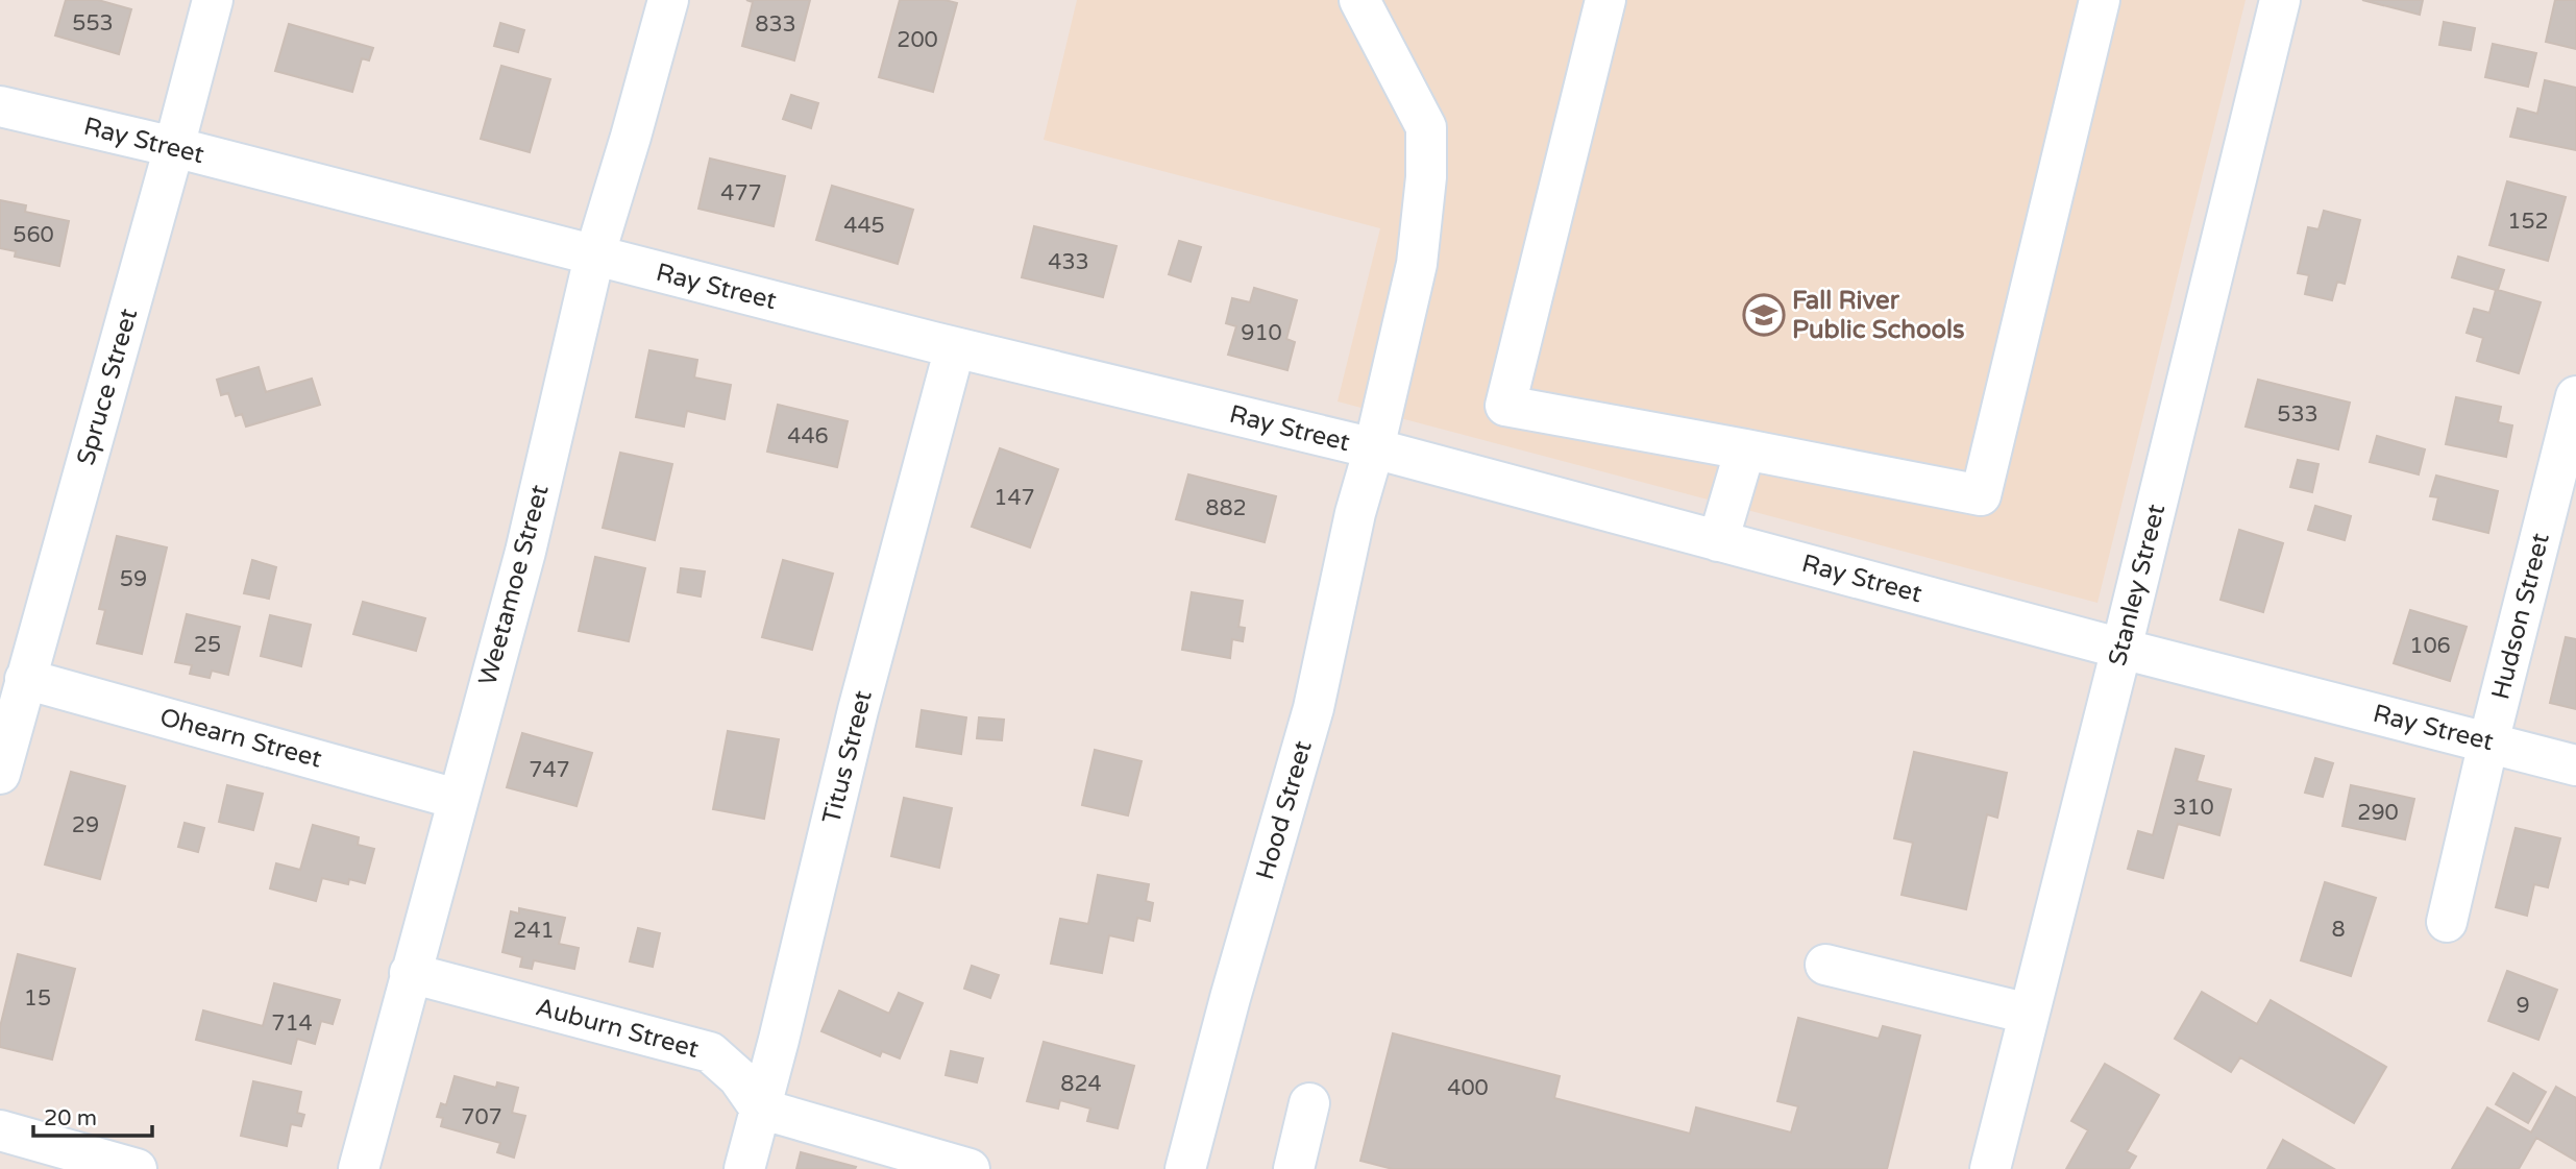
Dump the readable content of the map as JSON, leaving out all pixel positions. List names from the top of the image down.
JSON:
{
  "streets": {
    "street": [
      "Ray Street",
      "Spruce Street",
      "Weetamoe Street",
      "Stanley Street",
      "Hudson Street",
      "Ohearn Street",
      "Titus Street",
      "Hood Street",
      "Auburn Street"
    ]
  },
  "crossings": [
    ["Ray Street", "Spruce Street"],
    ["Ray Street", "Weetamoe Street"],
    ["Ray Street", "Stanley Street"],
    ["Ray Street", "Hudson Street"],
    ["Ray Street", "Titus Street"],
    ["Ray Street", "Hood Street"],
    ["Spruce Street", "Ohearn Street"],
    ["Weetamoe Street", "Ohearn Street"],
    ["Weetamoe Street", "Auburn Street"],
    ["Titus Street", "Auburn Street"]
  ],
  "places": {
    "school or university": ["Fall River Public Schools"]
  },
  "house_numbers": [
    "553",
    "833",
    "200",
    "477",
    "152",
    "445",
    "560",
    "433",
    "910",
    "533",
    "446",
    "147",
    "882",
    "59",
    "25",
    "106",
    "747",
    "310",
    "290",
    "29",
    "8",
    "241",
    "15",
    "9",
    "714",
    "824",
    "400",
    "707"
  ],
  "scale_bar": "20 m"
}
